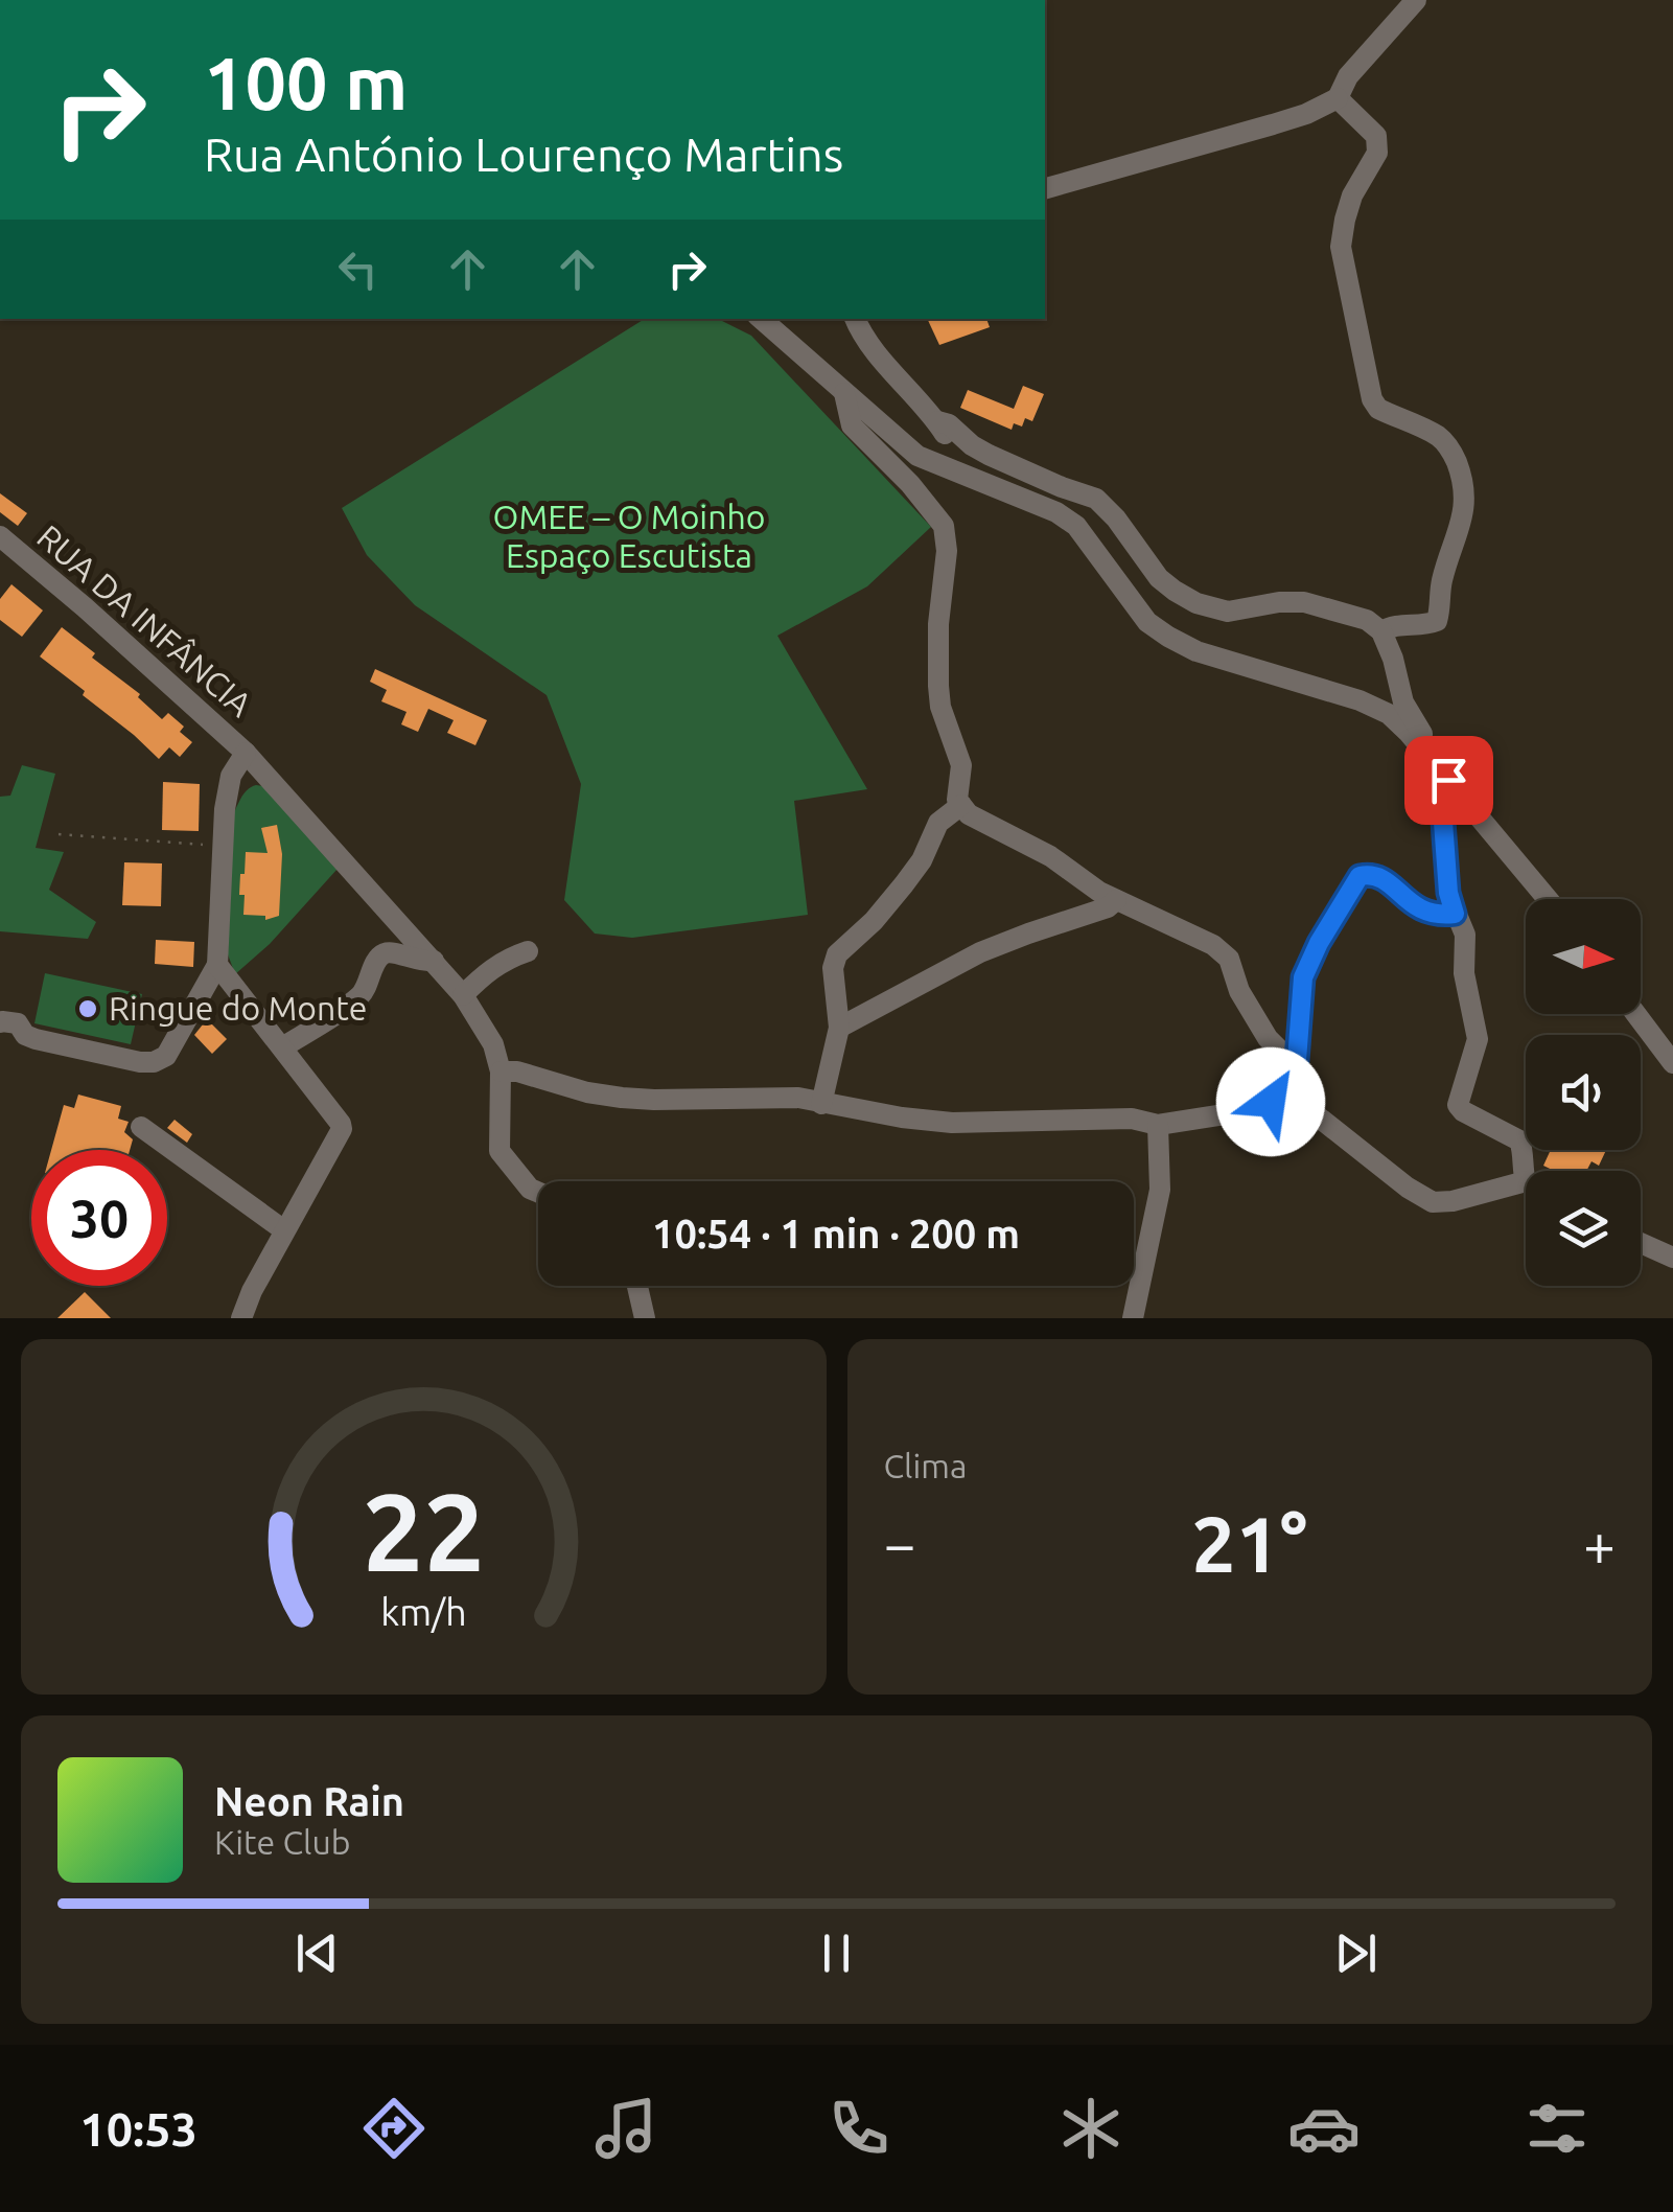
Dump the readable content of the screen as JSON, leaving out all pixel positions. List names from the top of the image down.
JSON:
{
  "streets": {
    "street": ["RUA DA INFÂNCIA"]
  },
  "parks": ["OMEE – O Moinho Espaço Escutista"],
  "places": ["Ringue do Monte"],
  "north": "right",
  "page": {
    "turn": ["100 m", "Rua António Lourenço Martins"],
    "limit": "30",
    "trip": "10:54 · 1 min · 200 m",
    "tile": "Clima",
    "heat": ["−", "21°", "+"],
    "song": ["Neon Rain", "Kite Club"],
    "tabs": "10:53",
    "gauge": ["22", "km/h"]
  }
}
